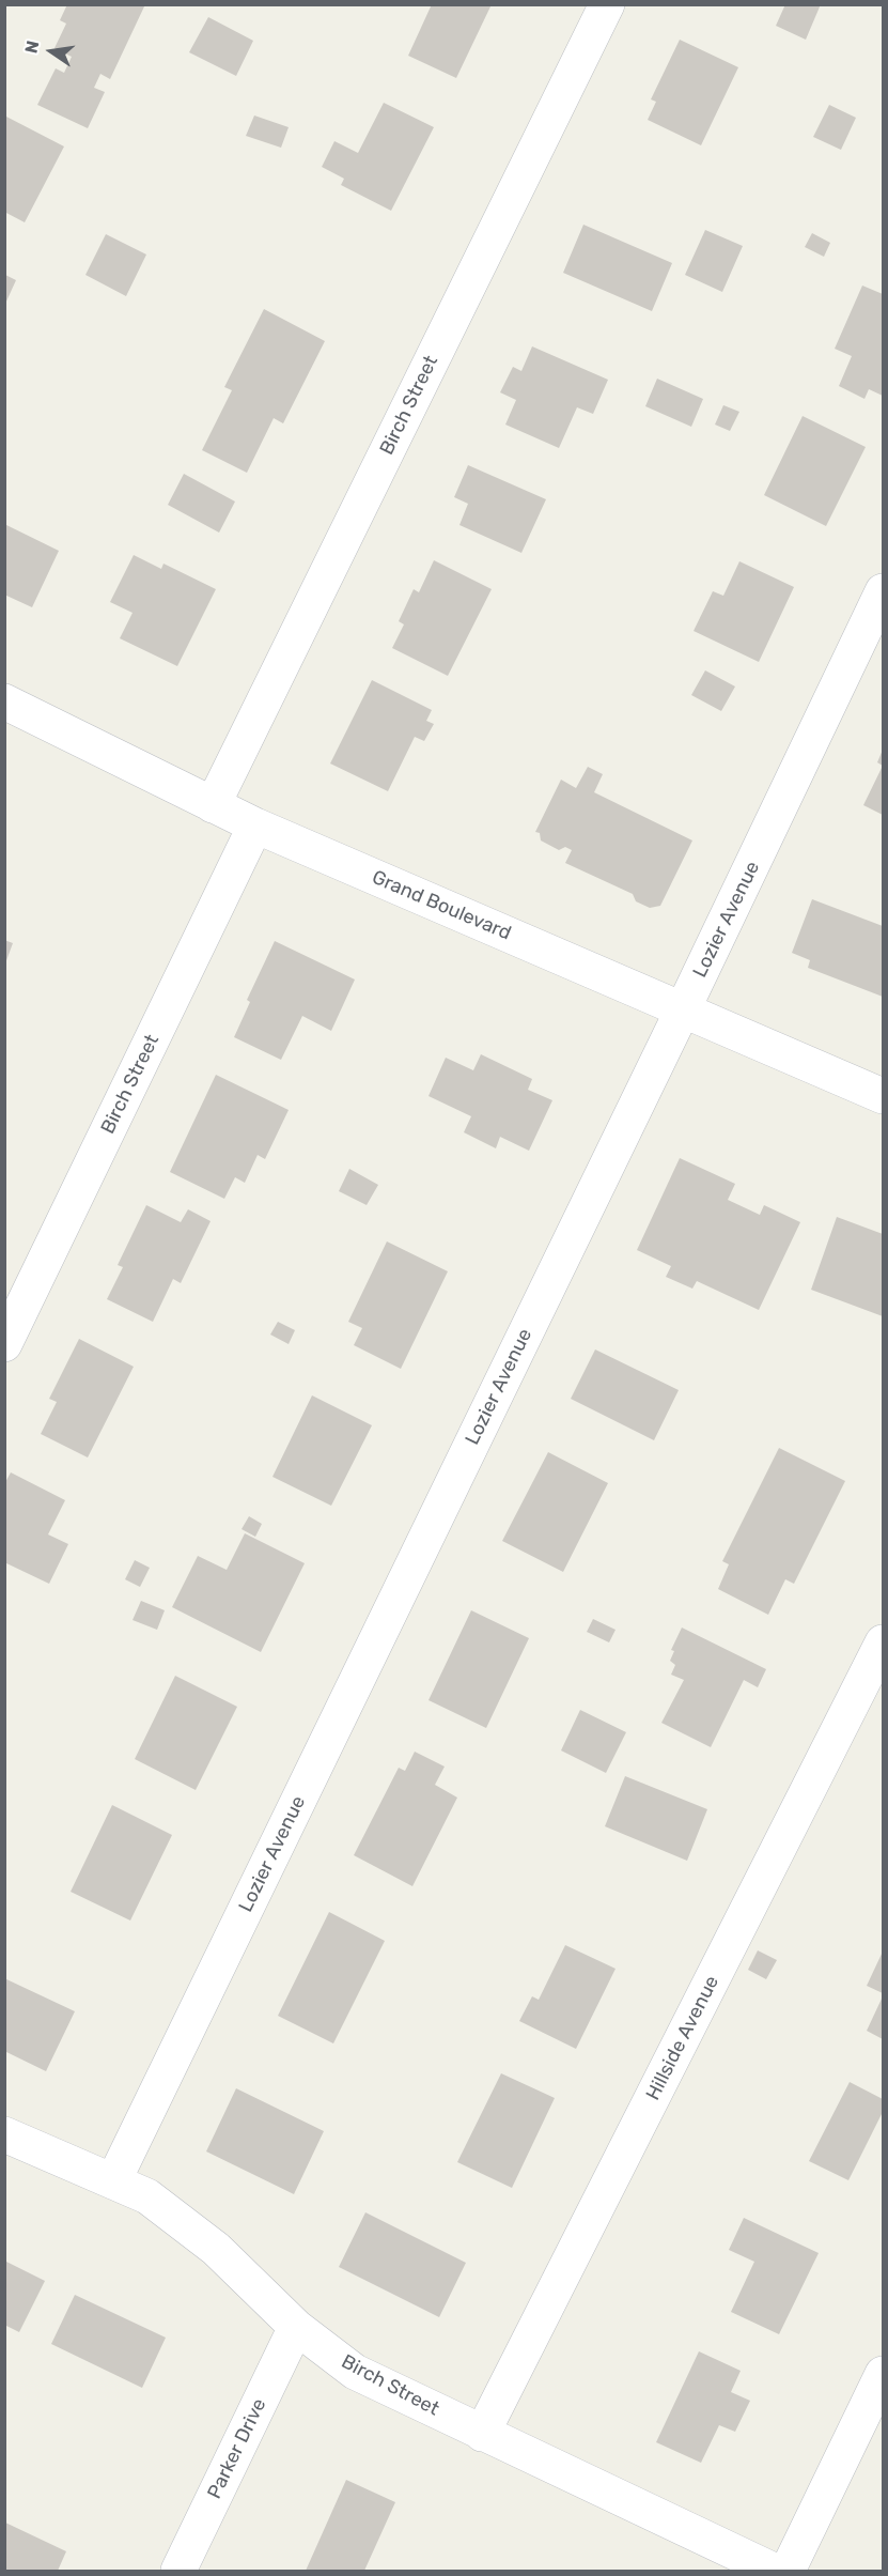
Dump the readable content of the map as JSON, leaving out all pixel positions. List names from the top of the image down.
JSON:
{
  "streets": {
    "street": [
      "Birch Street",
      "Grand Boulevard",
      "Lozier Avenue",
      "Hillside Avenue",
      "Parker Drive"
    ]
  },
  "crossings": [
    ["Birch Street", "Grand Boulevard"],
    ["Birch Street", "Lozier Avenue"],
    ["Birch Street", "Hillside Avenue"],
    ["Birch Street", "Parker Drive"],
    ["Grand Boulevard", "Lozier Avenue"]
  ],
  "north": "left"
}
